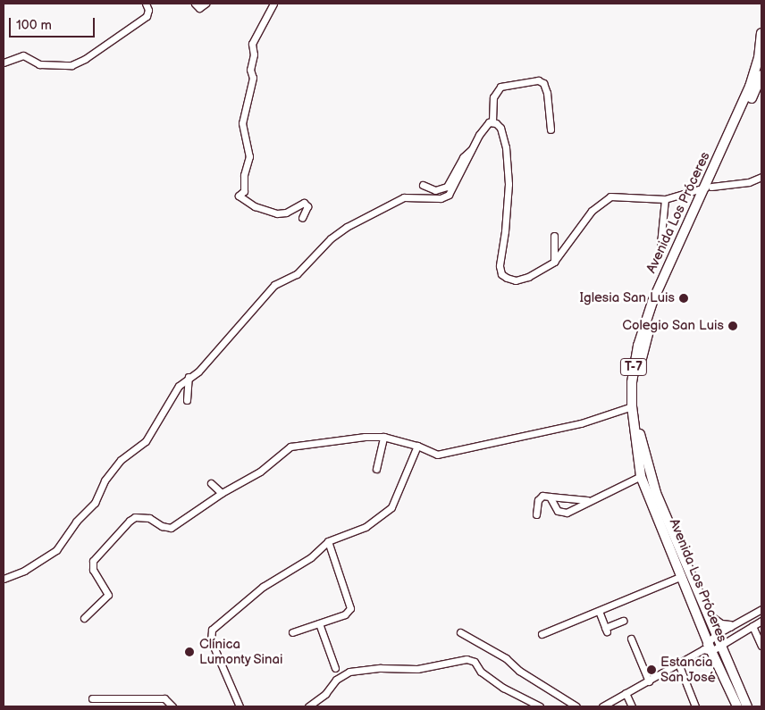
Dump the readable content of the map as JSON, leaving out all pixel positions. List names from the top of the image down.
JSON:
{
  "streets": {
    "highway": ["Avenida Los Próceres", "T-7"]
  },
  "places": [
    "Iglesia San Luis",
    "Colegio San Luis",
    "Clínica Lumonty Sinai",
    "Estancia San José"
  ],
  "scale_bar": "100 m"
}
